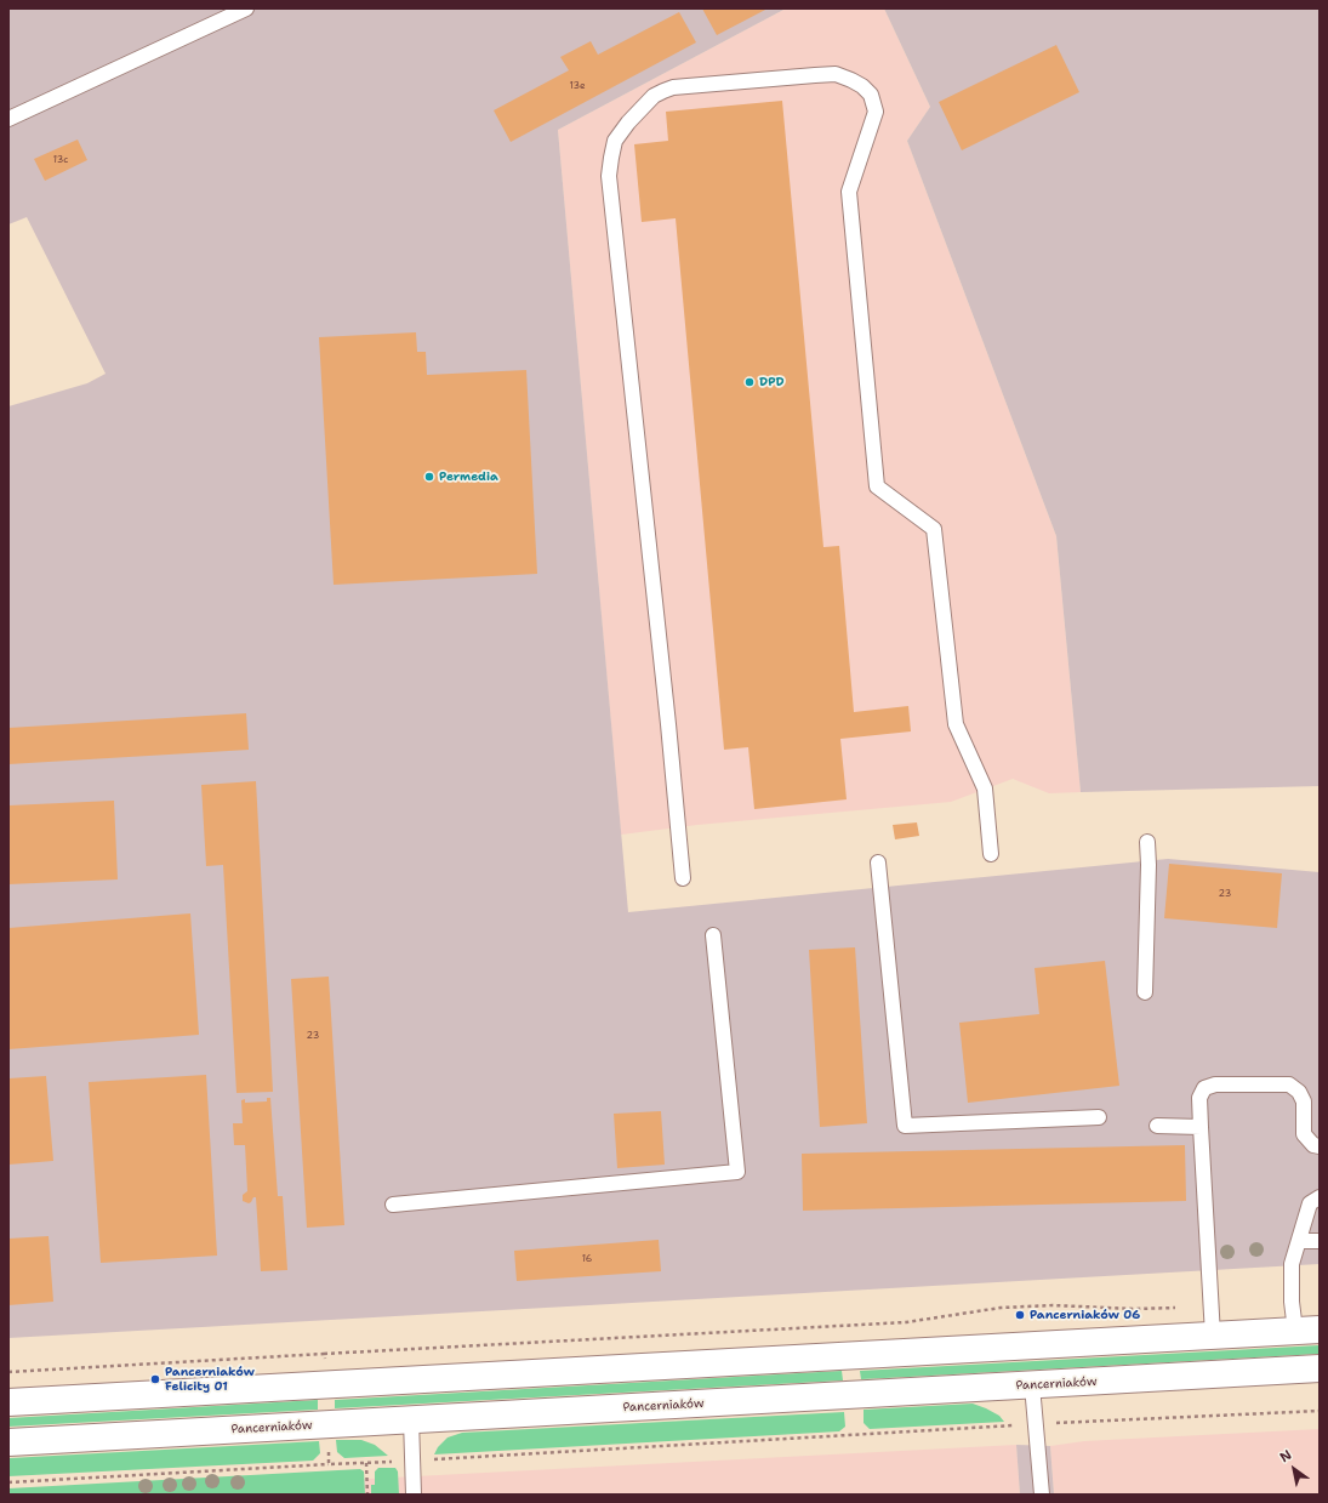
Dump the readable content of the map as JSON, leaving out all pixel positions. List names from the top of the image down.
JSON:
{
  "streets": {
    "street": ["Pancerniaków"]
  },
  "places": [
    "DPD",
    "Permedia",
    "Pancerniaków 06",
    "Pancerniaków Felicity 01"
  ],
  "house_numbers": [
    "13e",
    "13c",
    "23",
    "23",
    "16"
  ],
  "north": "top left"
}
